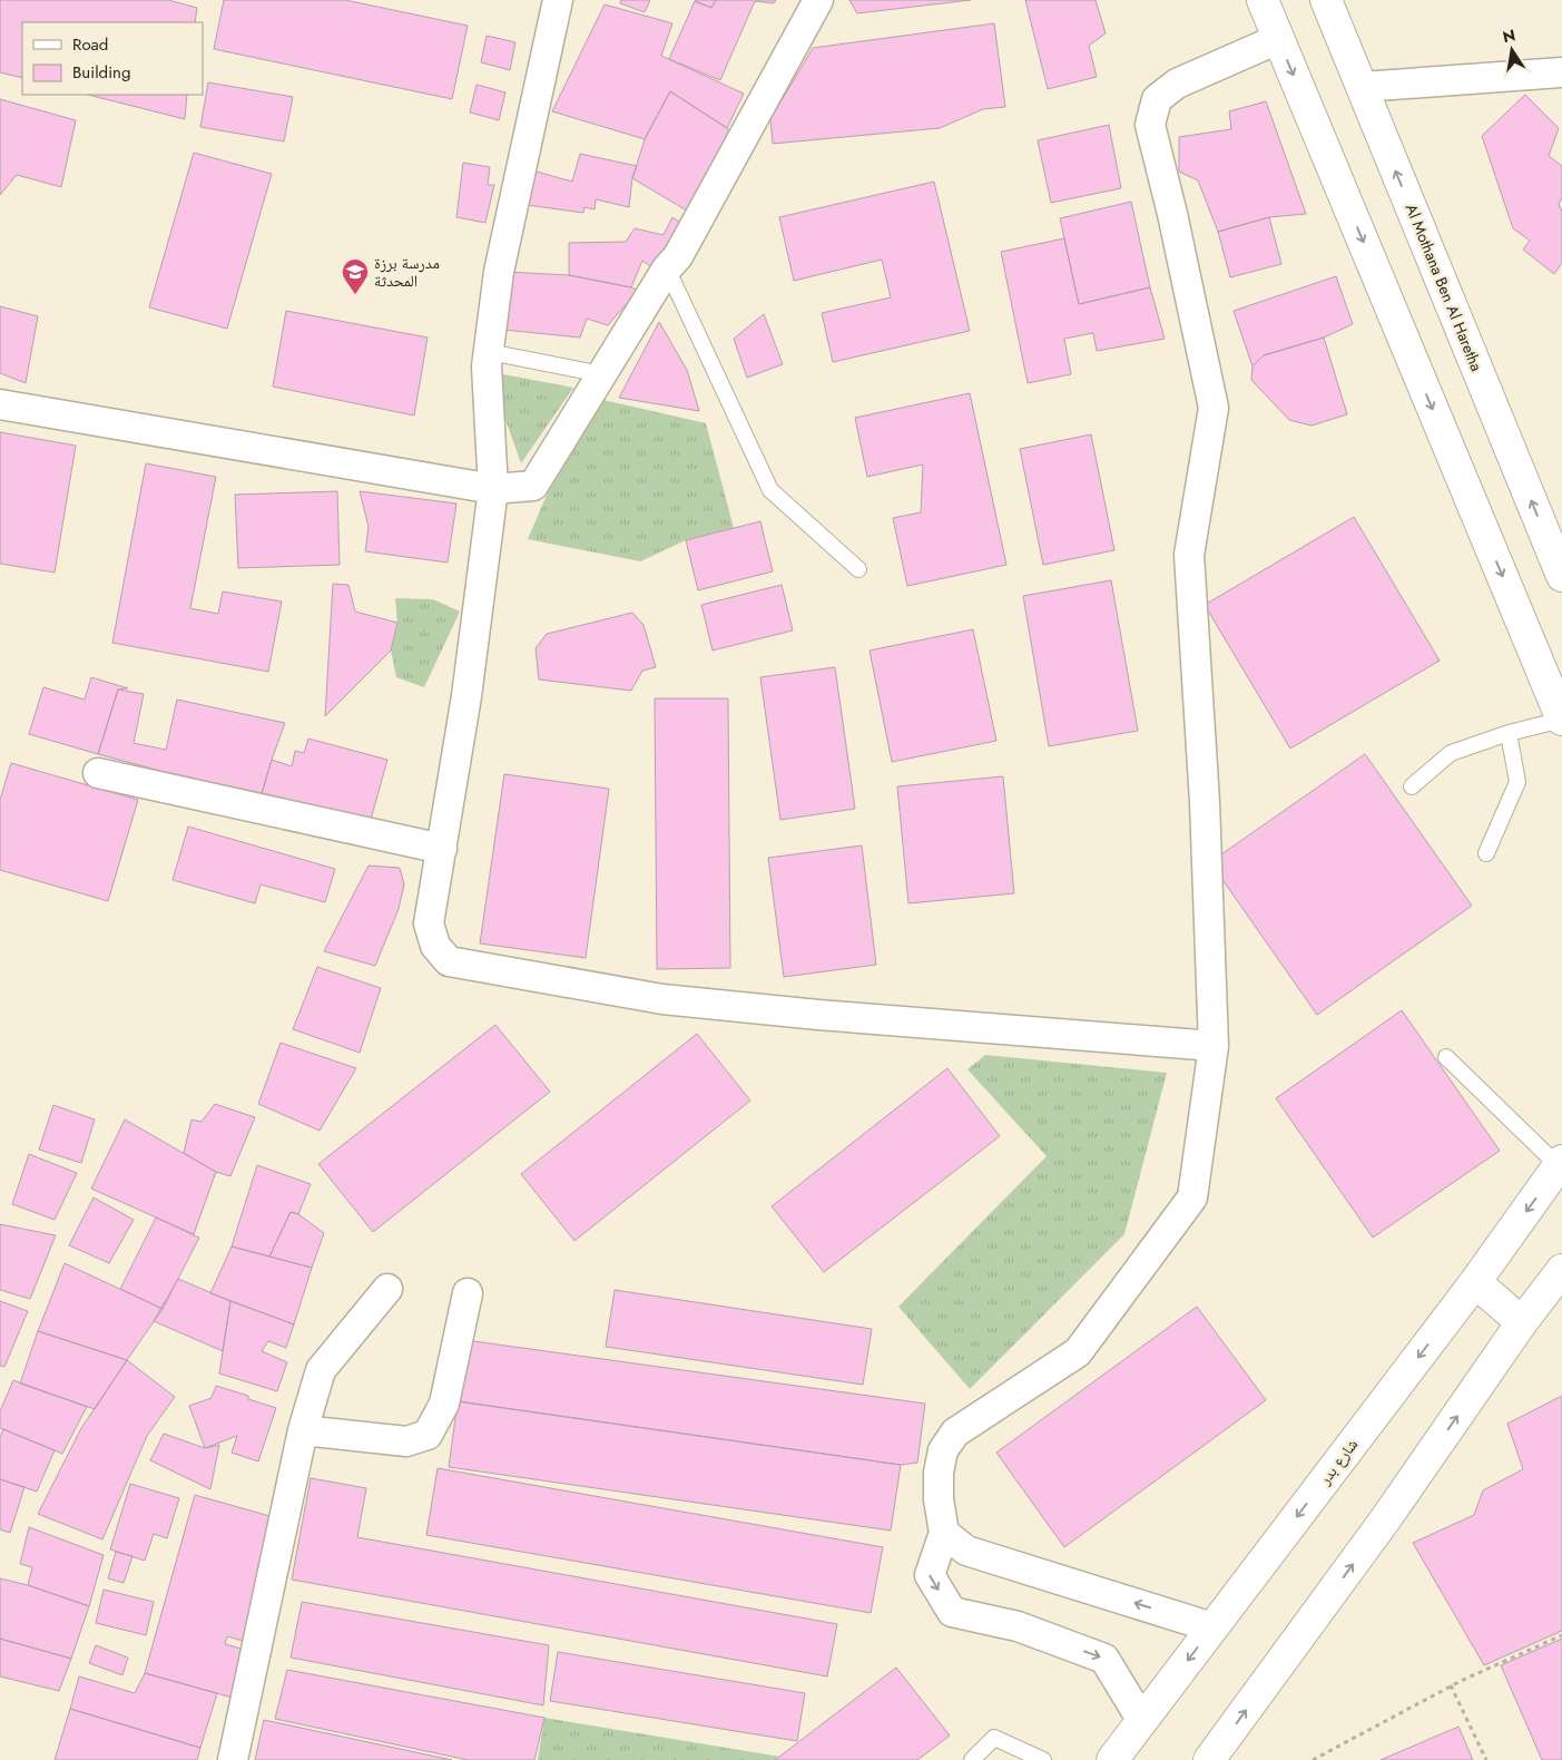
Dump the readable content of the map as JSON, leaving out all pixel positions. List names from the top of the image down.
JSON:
{
  "streets": {
    "main road": ["Al Mothana Ben Al Haretha", "شارع بدر"]
  },
  "places": {
    "school or university": ["مدرسة برزة المحدثة"]
  },
  "legend": ["Road", "Building"],
  "north": "top"
}
